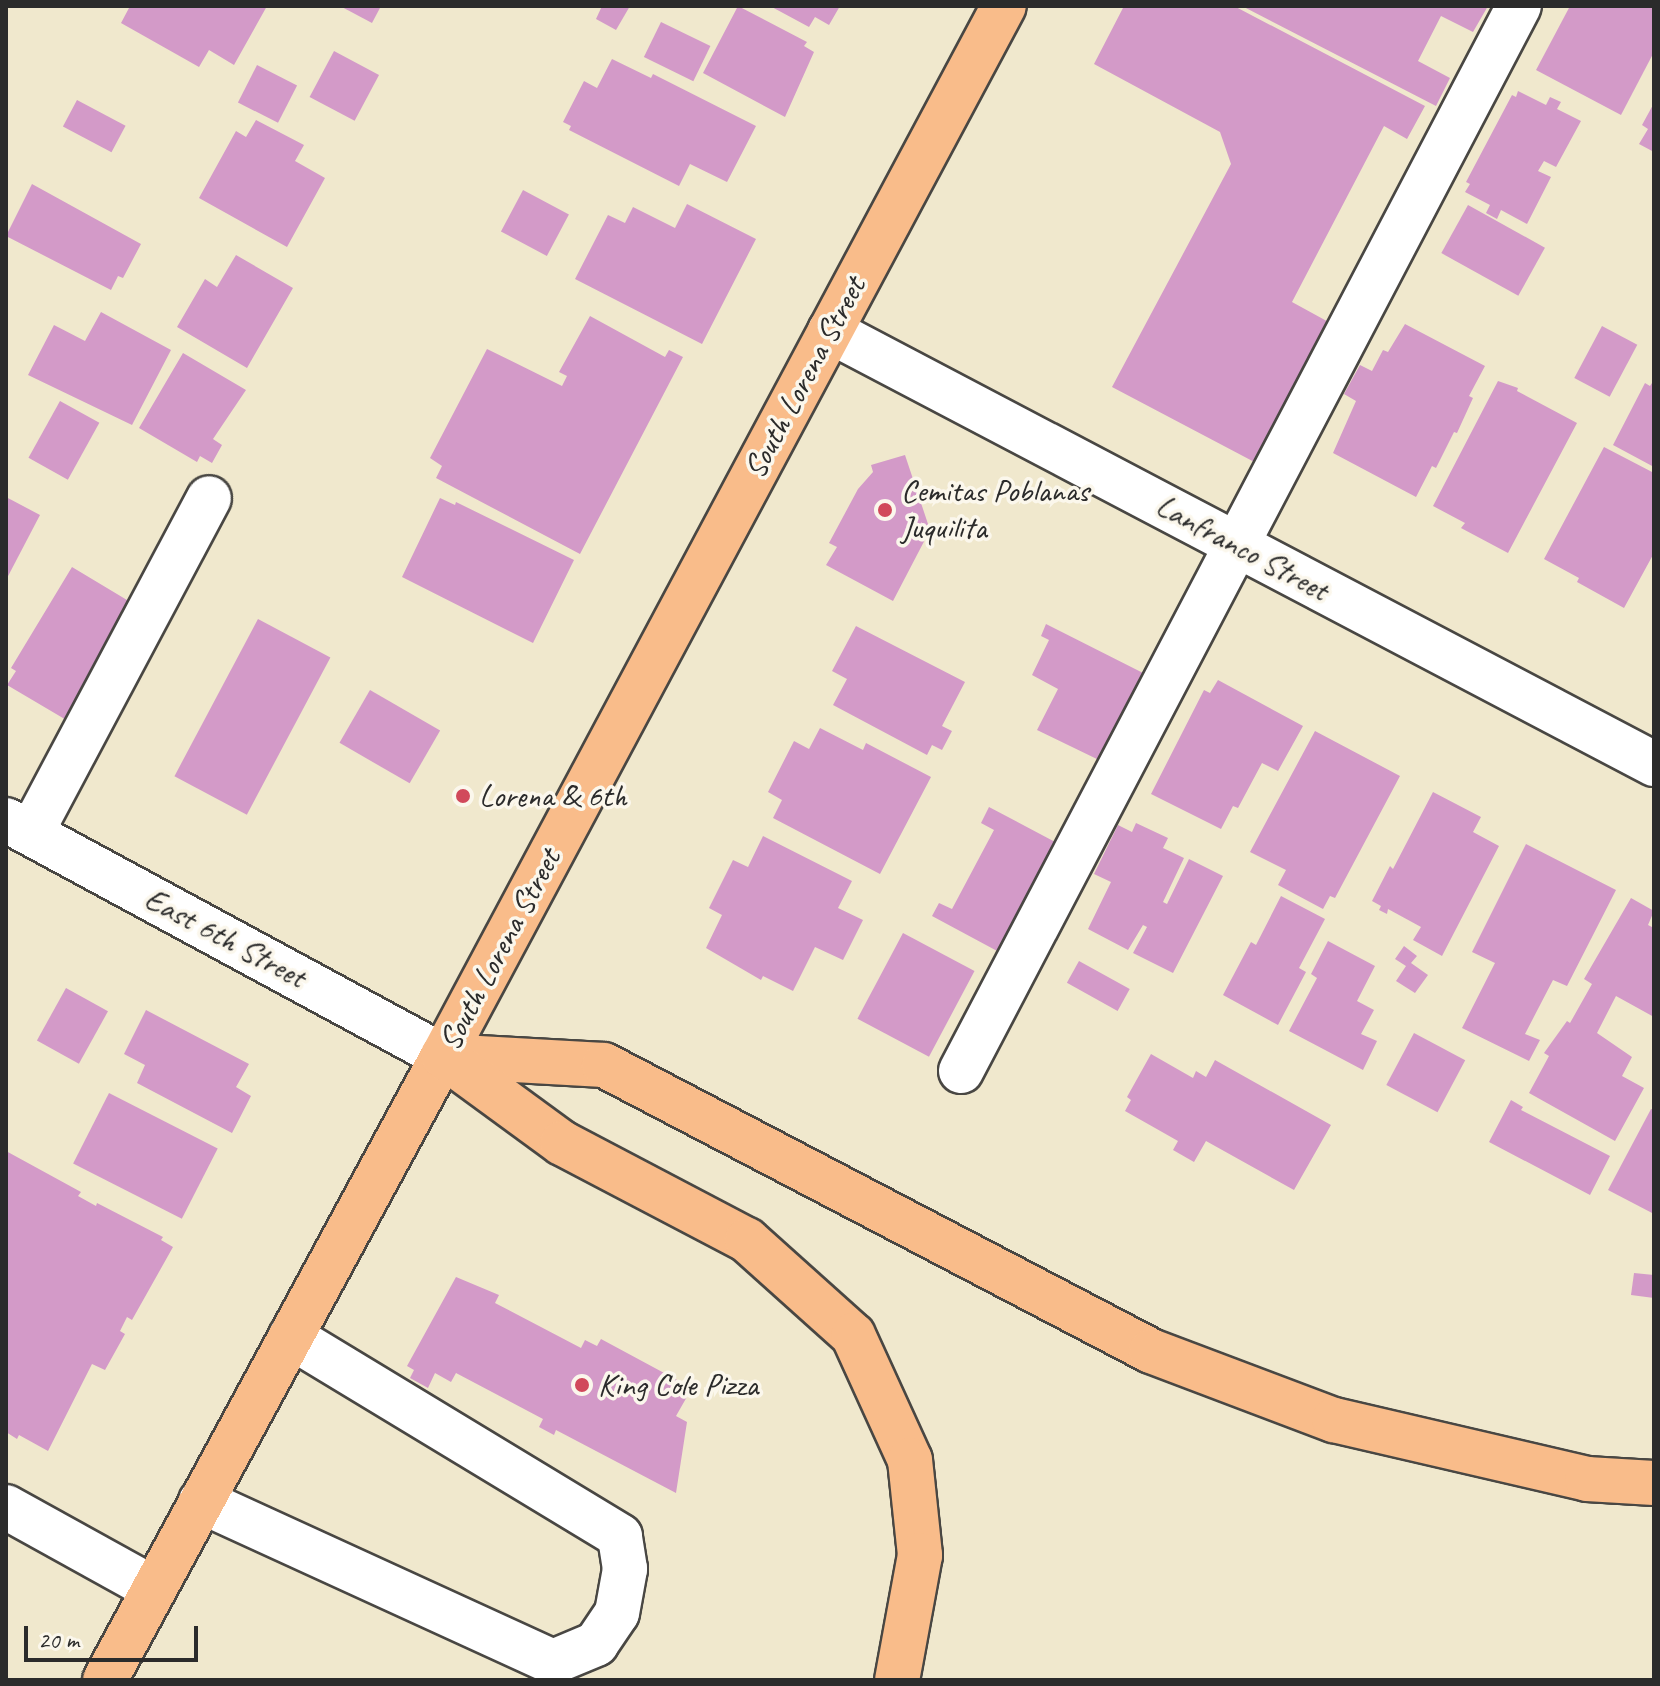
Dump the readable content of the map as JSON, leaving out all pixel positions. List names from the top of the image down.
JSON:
{
  "streets": {
    "main road": ["South Lorena Street"],
    "street": ["Lanfranco Street", "East 6th Street"]
  },
  "crossings": [
    ["South Lorena Street", "Lanfranco Street"],
    ["South Lorena Street", "East 6th Street"]
  ],
  "places": ["Cemitas Poblanas Juquilita", "Lorena & 6th", "King Cole Pizza"],
  "scale_bar": "20 m"
}
